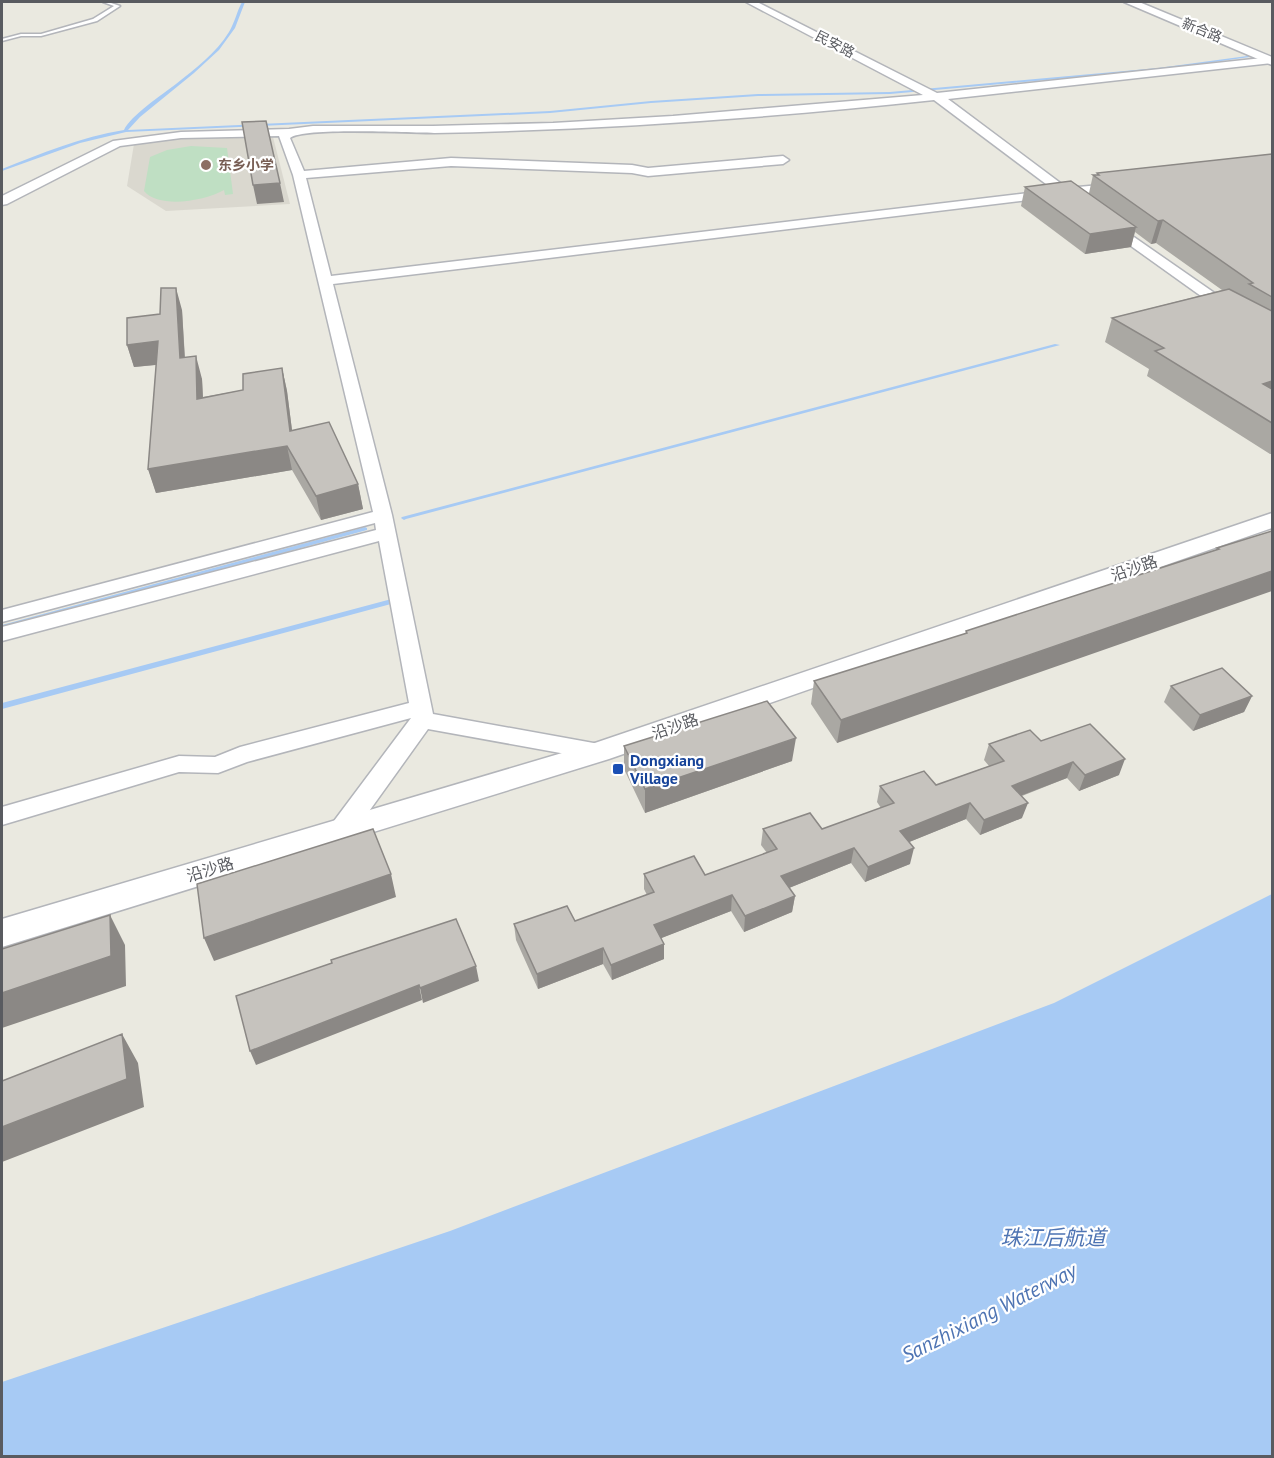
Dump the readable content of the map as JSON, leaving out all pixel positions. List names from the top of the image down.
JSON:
{
  "streets": {
    "street": ["新合路", "民安路", "沿沙路"]
  },
  "water": ["珠江后航道", "Sanzhixiang Waterway"],
  "places": {
    "other": ["东乡小学"],
    "transit": ["Dongxiang Village"]
  }
}
